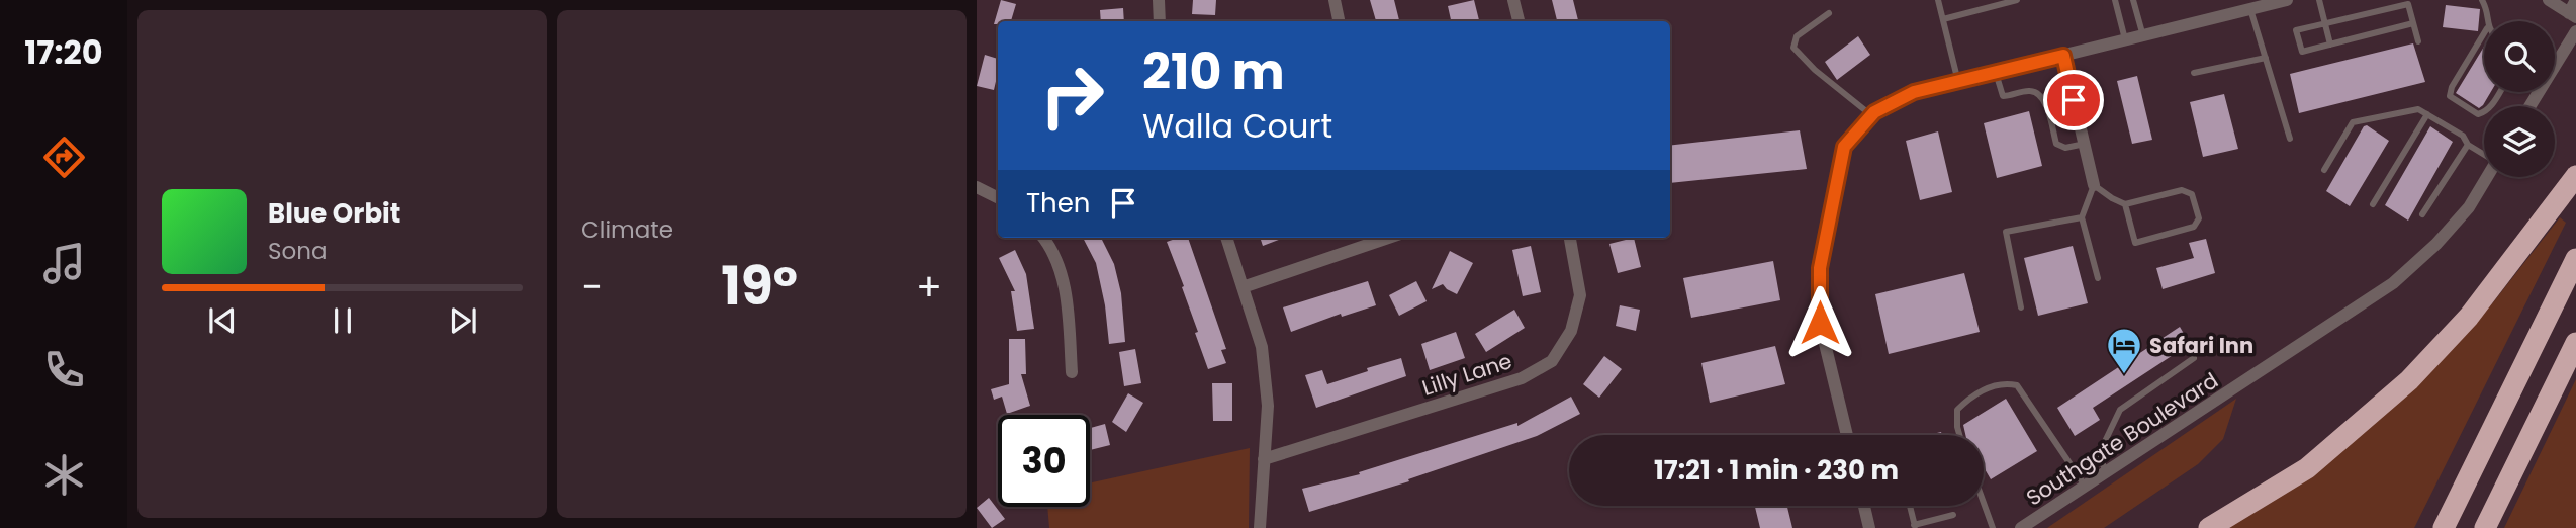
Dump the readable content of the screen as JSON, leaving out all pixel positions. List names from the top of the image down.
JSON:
{
  "streets": {
    "street": ["Lilly Lane", "Southgate Boulevard"]
  },
  "places": {
    "hotel": ["Safari Inn"]
  },
  "page": {
    "tabs": "17:20",
    "tile": "Climate",
    "turn": ["210 m", "Walla Court"],
    "then": "Then",
    "song": ["Blue Orbit", "Sona"],
    "heat": ["−", "19°", "+"],
    "limit": "30",
    "trip": "17:21 · 1 min · 230 m"
  }
}
